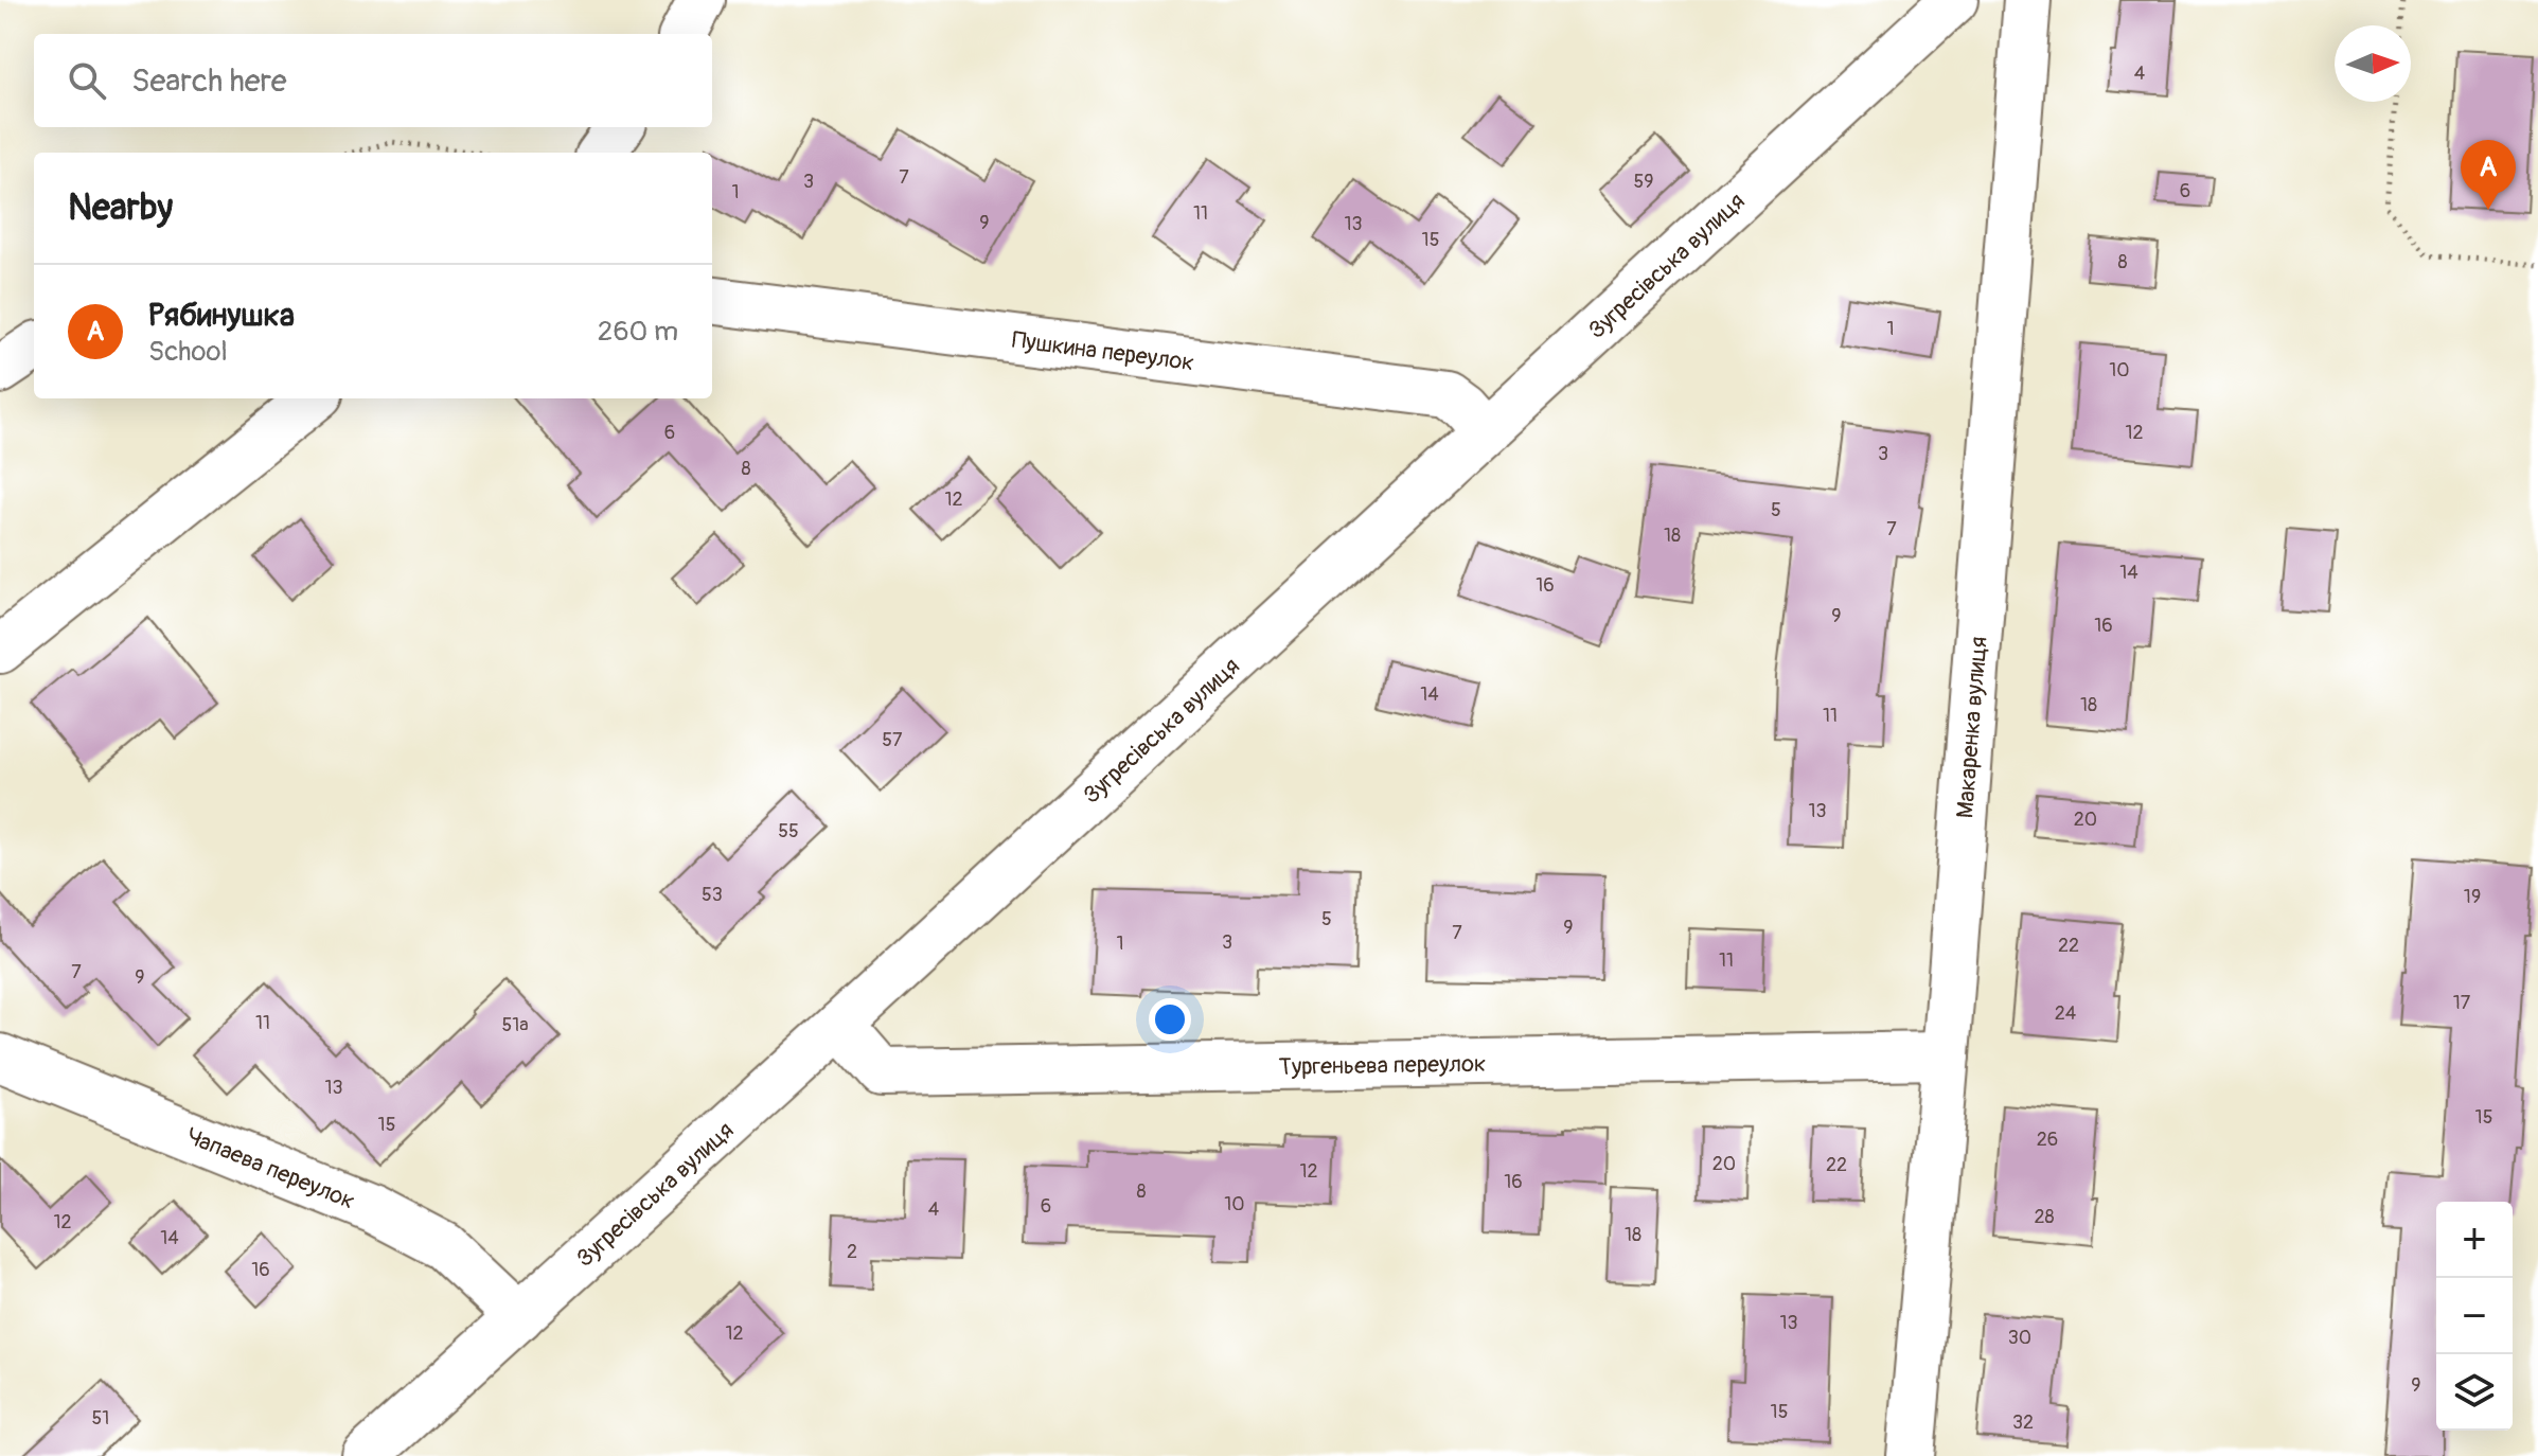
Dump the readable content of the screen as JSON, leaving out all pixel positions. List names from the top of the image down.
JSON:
{
  "streets": {
    "street": [
      "Зугресівська вулиця",
      "Пушкина переулок",
      "Макаренка вулиця",
      "Тургеньева переулок",
      "Чапаева переулок"
    ]
  },
  "crossings": [
    ["Зугресівська вулиця", "Пушкина переулок"],
    ["Зугресівська вулиця", "Тургеньева переулок"],
    ["Зугресівська вулиця", "Чапаева переулок"],
    ["Макаренка вулиця", "Тургеньева переулок"]
  ],
  "house_numbers": [
    "4",
    "7",
    "3",
    "59",
    "6",
    "1",
    "11",
    "9",
    "13",
    "15",
    "8",
    "1",
    "10",
    "6",
    "12",
    "3",
    "8",
    "12",
    "5",
    "7",
    "18",
    "14",
    "16",
    "9",
    "16",
    "14",
    "18",
    "11",
    "57",
    "13",
    "20",
    "55",
    "53",
    "19",
    "5",
    "9",
    "7",
    "3",
    "1",
    "22",
    "11",
    "7",
    "9",
    "17",
    "24",
    "11",
    "51а",
    "13",
    "15",
    "15",
    "26",
    "20",
    "22",
    "12",
    "16",
    "8",
    "10",
    "6",
    "4",
    "28",
    "12",
    "18",
    "14",
    "2",
    "16",
    "13",
    "12",
    "30",
    "9",
    "15",
    "51",
    "32"
  ],
  "north": "right",
  "page": {
    "search": "Search here",
    "pins": "A",
    "heading": "Nearby",
    "list": [
      {
        "mark": "A",
        "name": "Рябинушка",
        "note": "School",
        "value": "260 m"
      }
    ],
    "map_buttons": ["+", "−"]
  }
}
